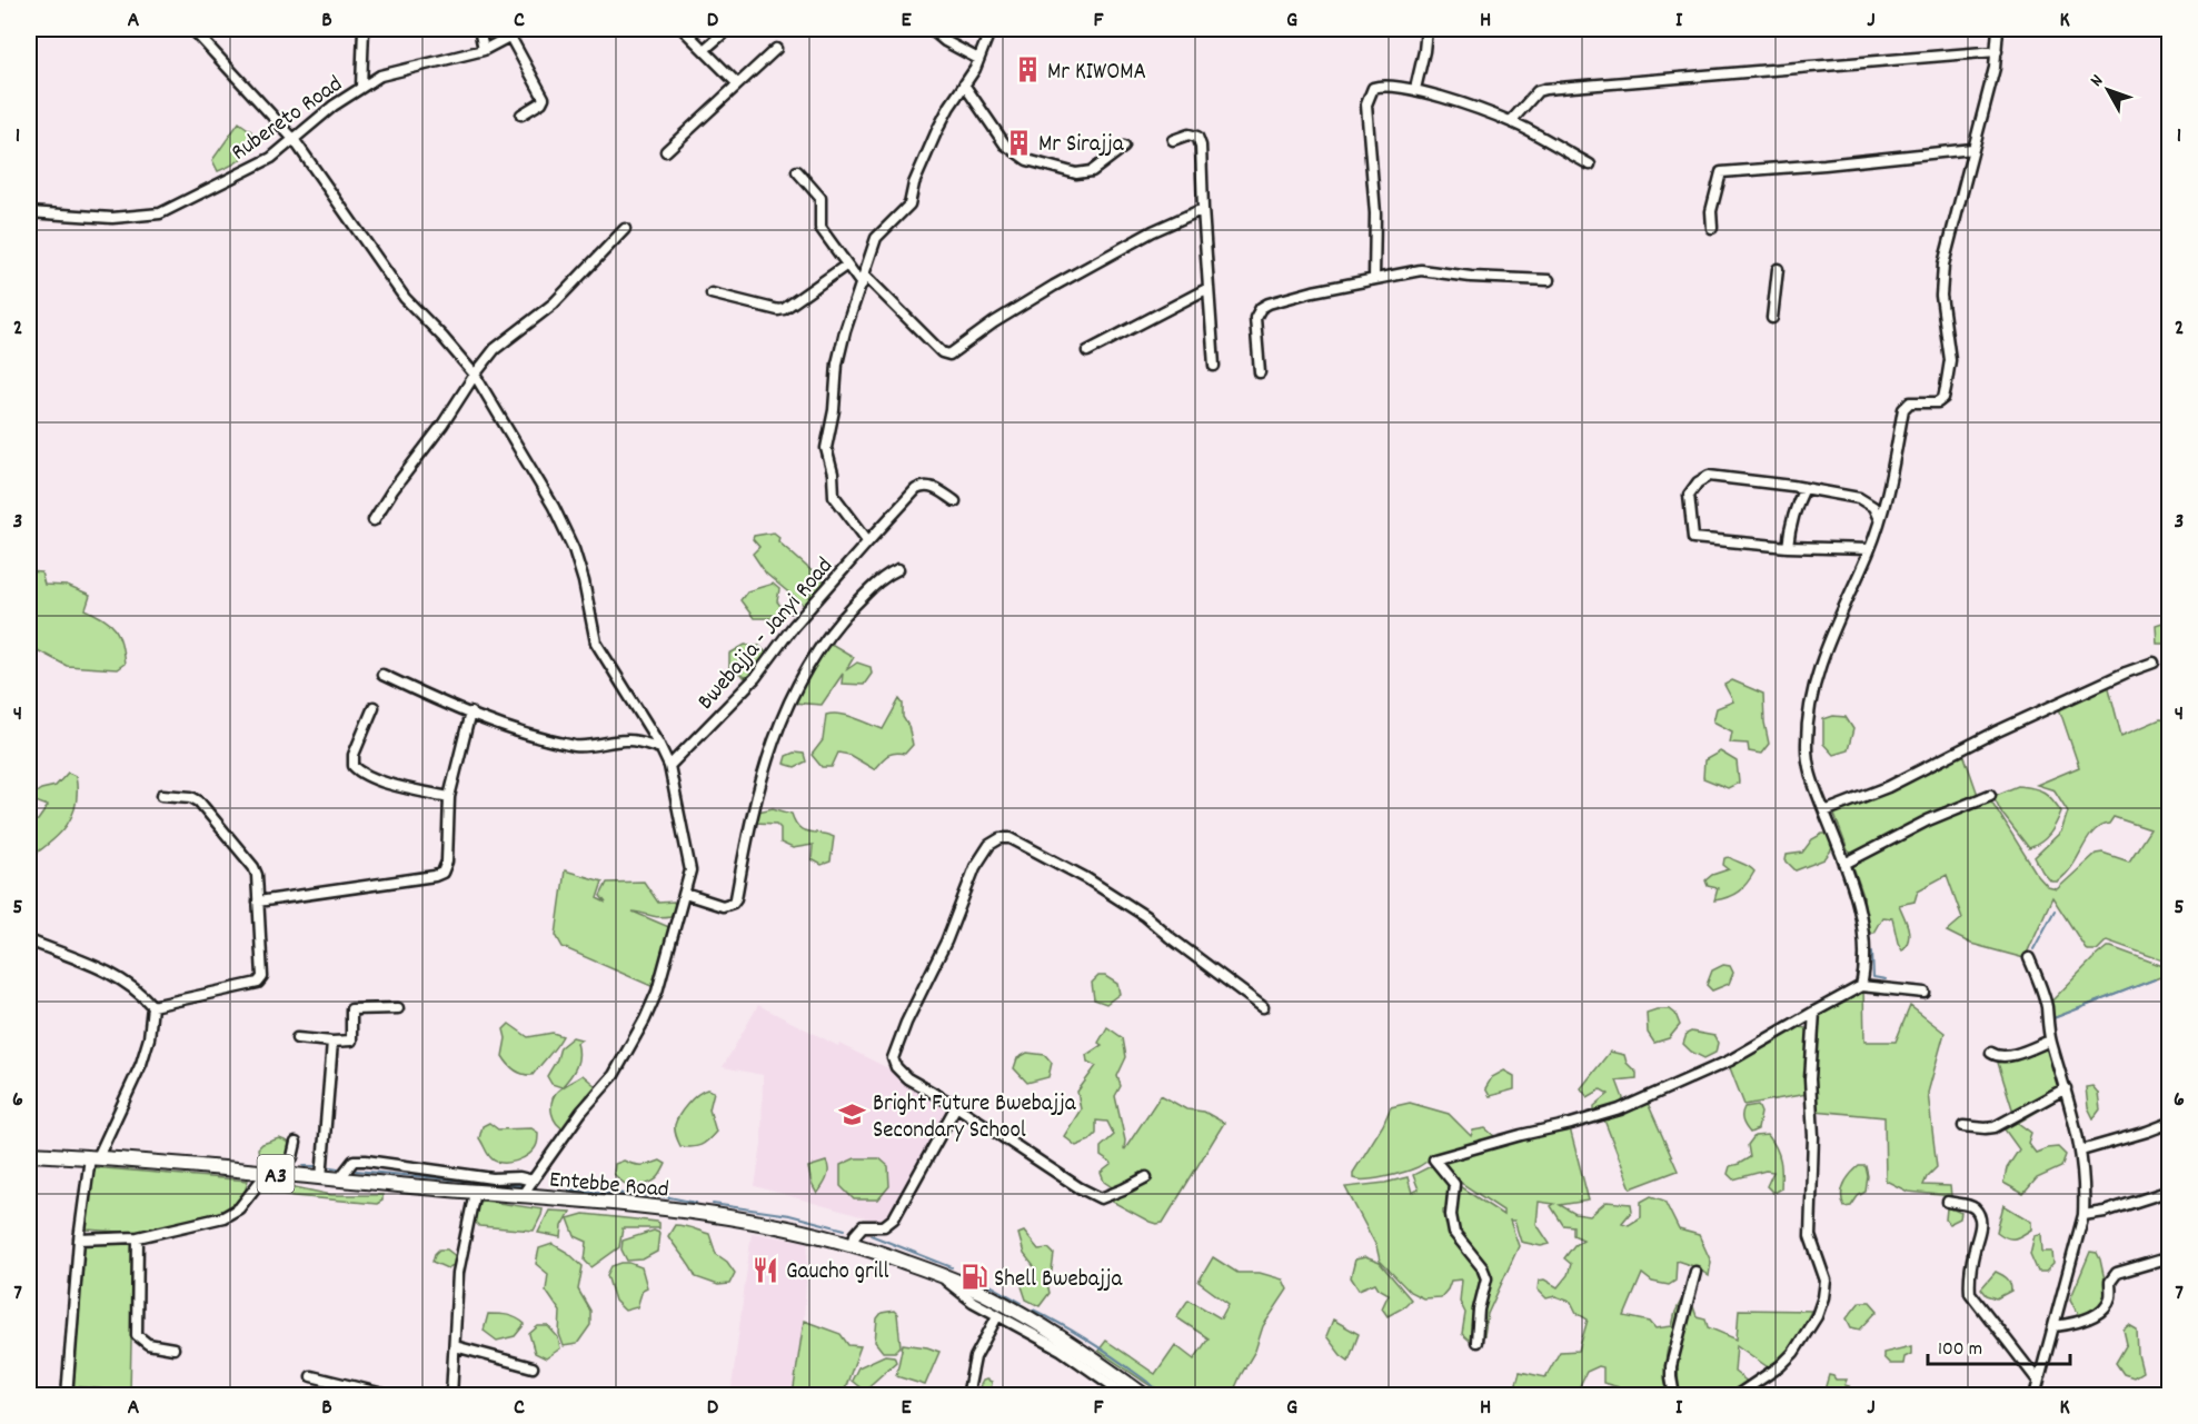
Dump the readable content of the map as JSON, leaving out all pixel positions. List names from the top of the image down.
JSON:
{
  "streets": {
    "main road": ["A3", "Entebbe Road"],
    "street": ["Rubereto Road", "Bwebajja - Janyi Road"]
  },
  "places": {
    "building": ["Mr KIWOMA", "Mr Sirajja"],
    "school or university": ["Bright Future Bwebajja Secondary School"],
    "restaurant": ["Gaucho grill"],
    "fuel station": ["Shell Bwebajja"]
  },
  "scale_bar": "100 m",
  "north": "top left",
  "grid": {
    "columns": [
      "A",
      "B",
      "C",
      "D",
      "E",
      "F",
      "G",
      "H",
      "I",
      "J",
      "K"
    ],
    "rows": [
      "1",
      "2",
      "3",
      "4",
      "5",
      "6",
      "7"
    ]
  }
}
